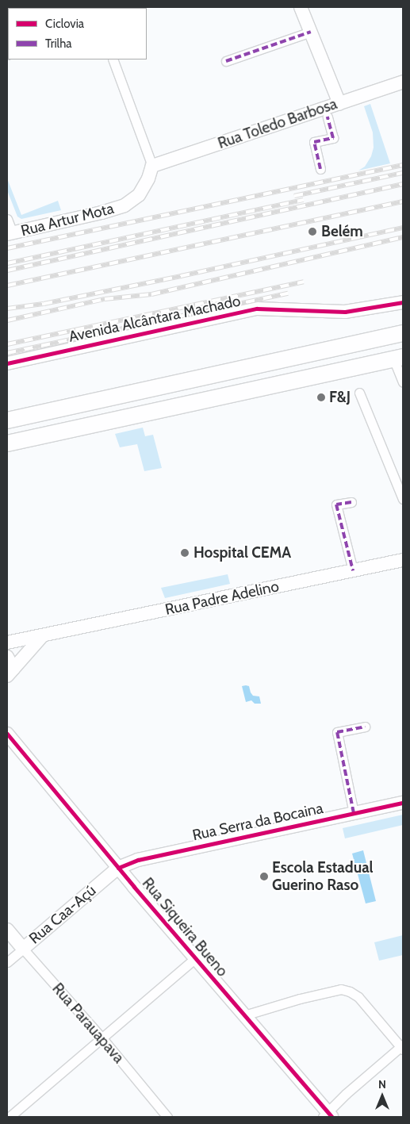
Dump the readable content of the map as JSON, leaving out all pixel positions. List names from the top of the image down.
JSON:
{
  "streets": {
    "street": [
      "Rua Toledo Barbosa",
      "Rua Artur Mota",
      "Avenida Alcântara Machado",
      "Rua Padre Adelino",
      "Rua Serra da Bocaina",
      "Rua Caa-Açú",
      "Rua Siqueira Bueno",
      "Rua Parauapava"
    ]
  },
  "crossings": [
    ["Rua Toledo Barbosa", "Rua Artur Mota"],
    ["Rua Serra da Bocaina", "Rua Caa-Açú"],
    ["Rua Serra da Bocaina", "Rua Siqueira Bueno"],
    ["Rua Caa-Açú", "Rua Siqueira Bueno"],
    ["Rua Caa-Açú", "Rua Parauapava"]
  ],
  "places": [
    "Belém",
    "F&J",
    "Hospital CEMA",
    "Escola Estadual Guerino Raso"
  ],
  "legend": ["Ciclovia", "Trilha"],
  "north": "top"
}
